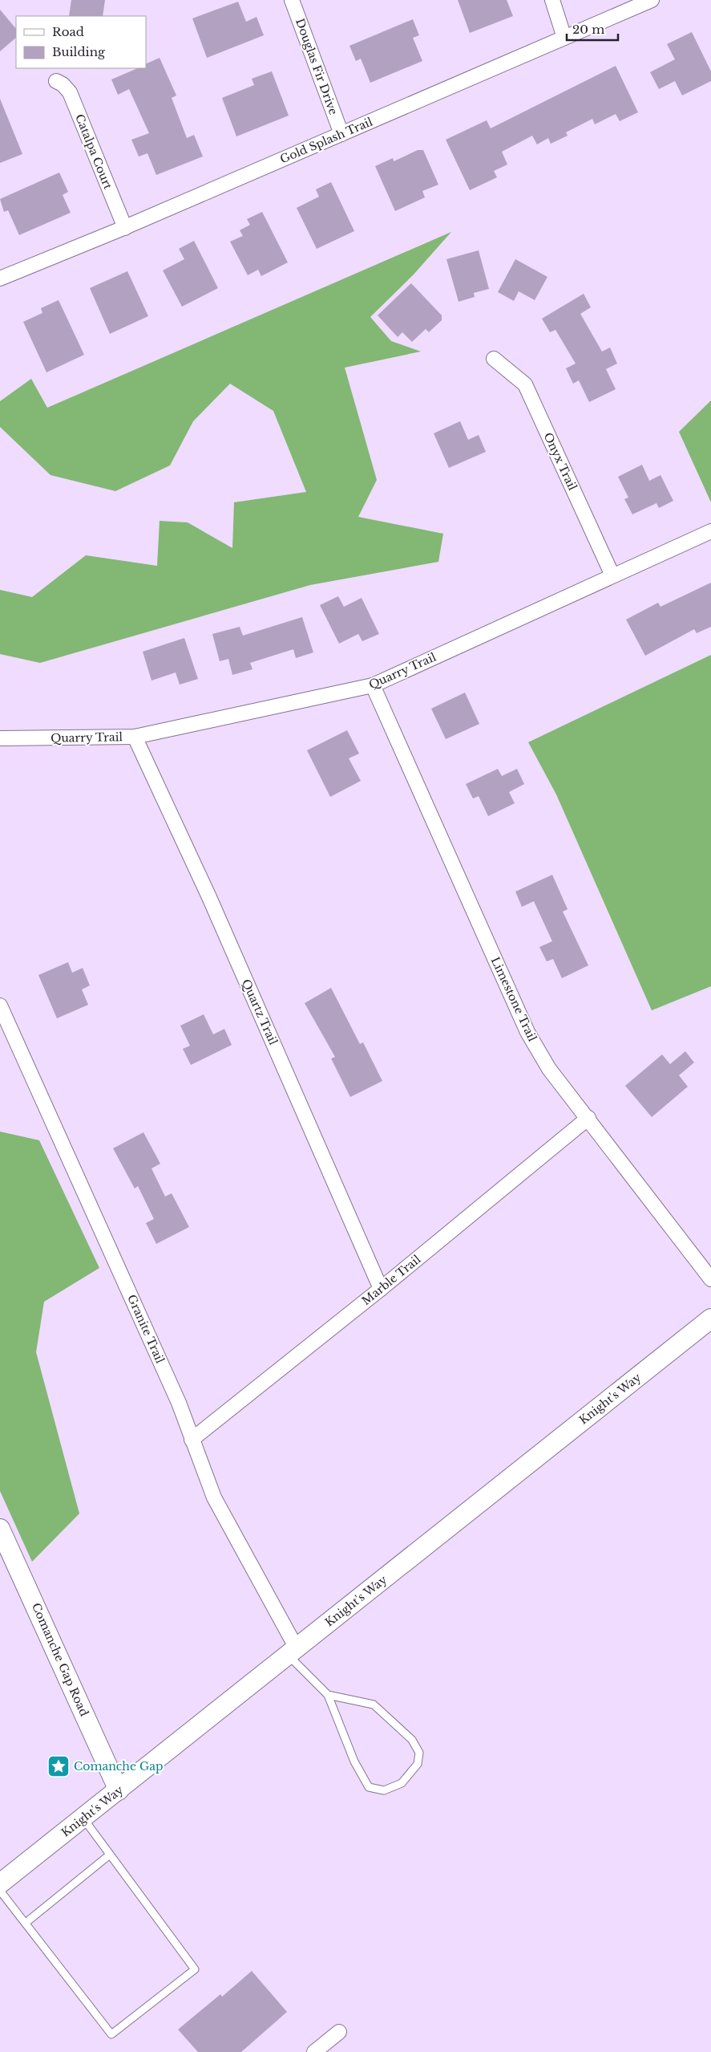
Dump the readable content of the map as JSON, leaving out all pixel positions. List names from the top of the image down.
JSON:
{
  "streets": {
    "main road": ["Knight's Way", "Comanche Gap Road"],
    "street": [
      "Douglas Fir Drive",
      "Gold Splash Trail",
      "Catalpa Court",
      "Onyx Trail",
      "Quarry Trail",
      "Limestone Trail",
      "Quartz Trail",
      "Marble Trail",
      "Granite Trail"
    ]
  },
  "crossings": [
    ["Douglas Fir Drive", "Gold Splash Trail"],
    ["Gold Splash Trail", "Catalpa Court"],
    ["Onyx Trail", "Quarry Trail"],
    ["Quarry Trail", "Limestone Trail"],
    ["Quarry Trail", "Quartz Trail"],
    ["Limestone Trail", "Marble Trail"],
    ["Quartz Trail", "Marble Trail"],
    ["Marble Trail", "Granite Trail"],
    ["Granite Trail", "Knight's Way"],
    ["Knight's Way", "Comanche Gap Road"]
  ],
  "places": {
    "place": ["Comanche Gap"]
  },
  "legend": ["Road", "Building"],
  "scale_bar": "20 m"
}
